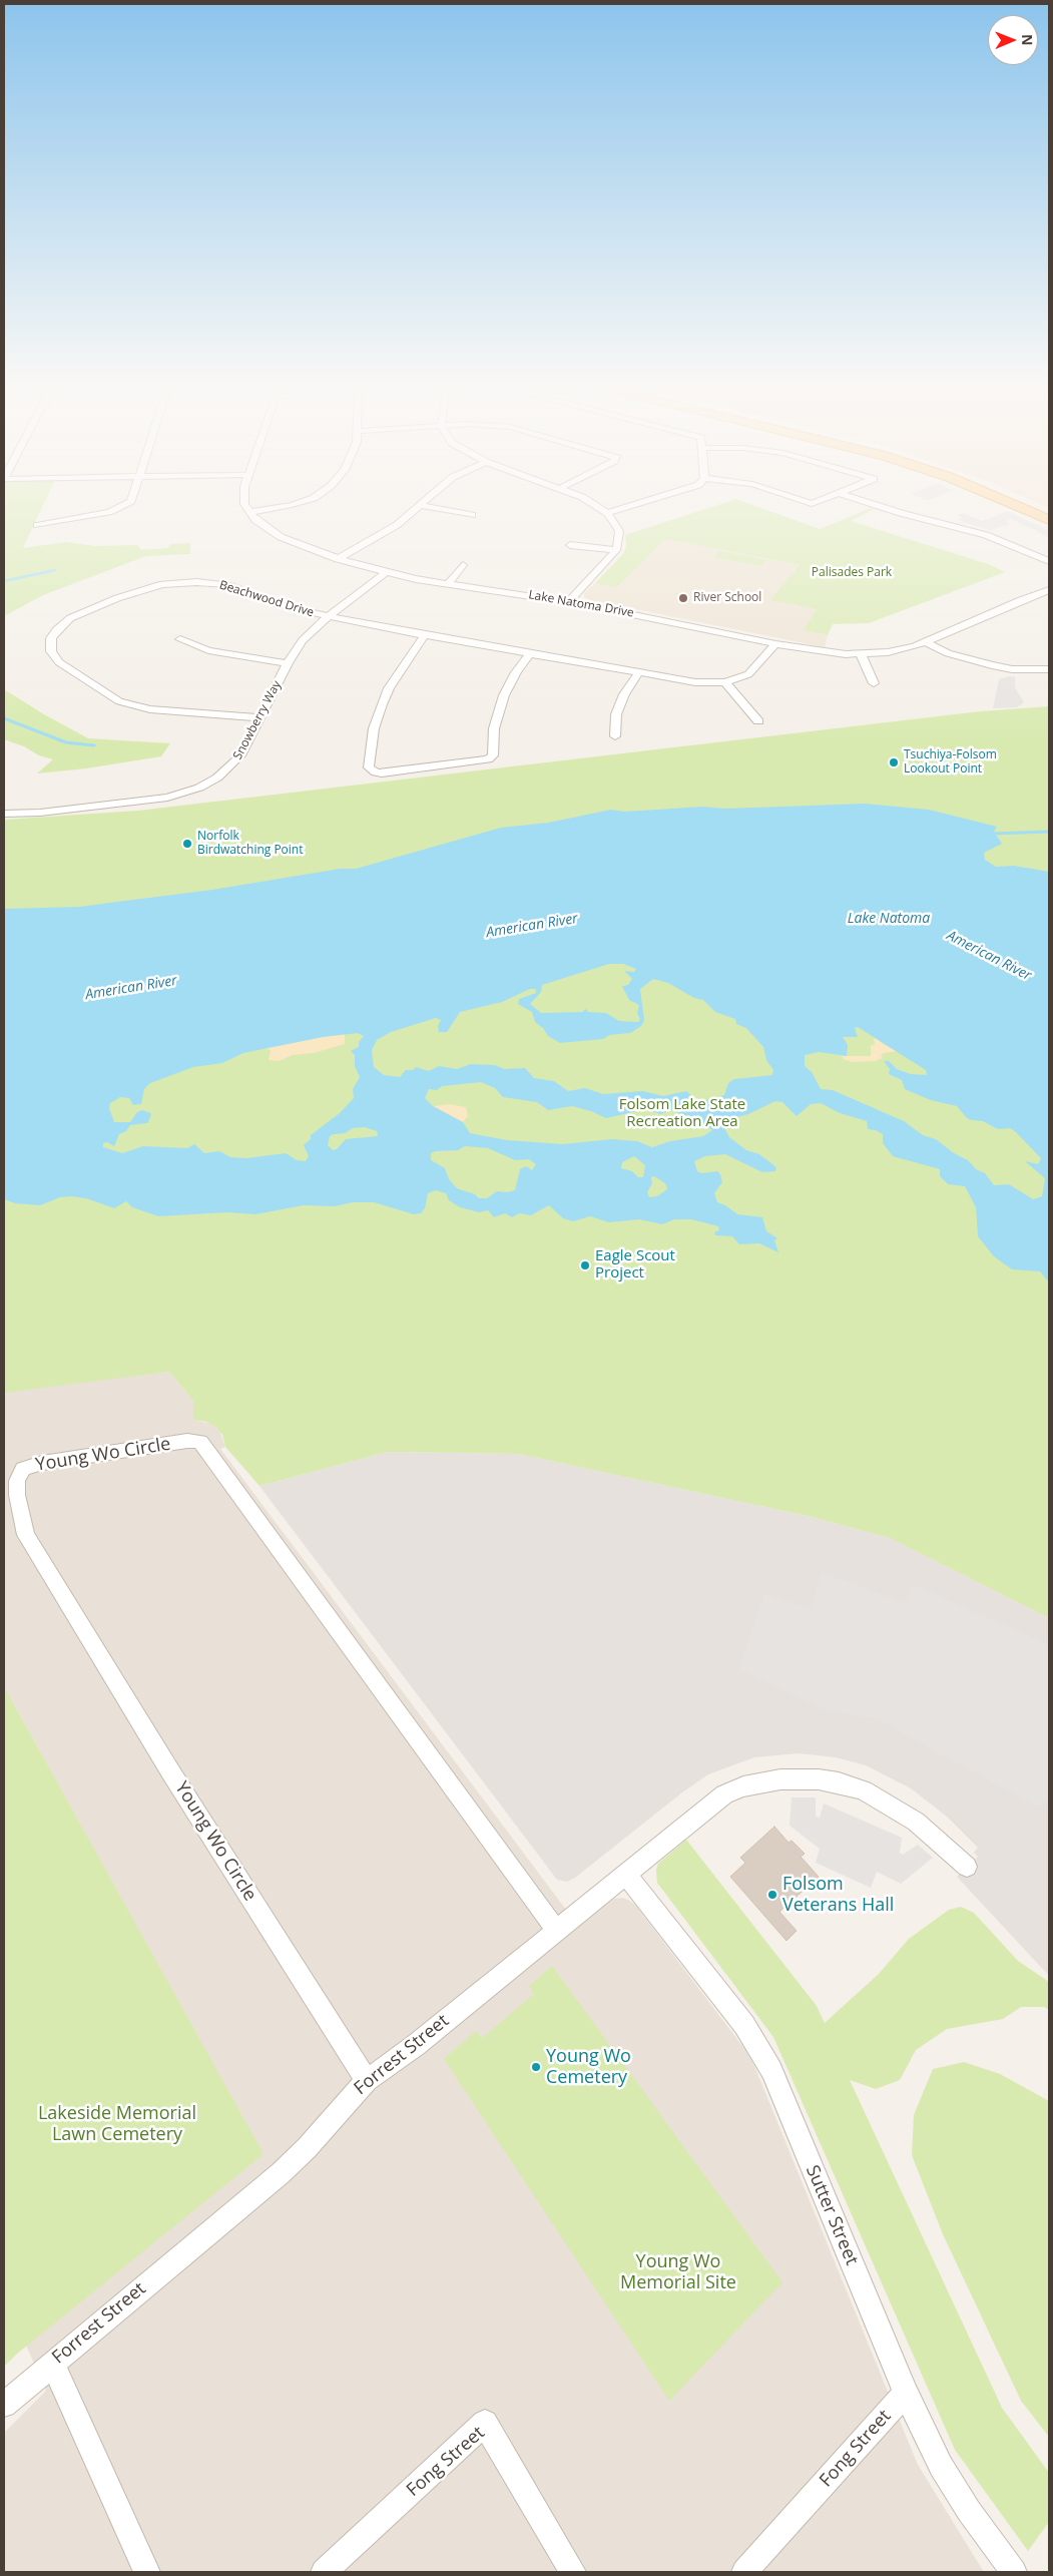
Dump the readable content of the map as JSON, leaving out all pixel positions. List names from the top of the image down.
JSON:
{
  "streets": {
    "street": [
      "Beachwood Drive",
      "Lake Natoma Drive",
      "Snowberry Way",
      "Young Wo Circle",
      "Forrest Street",
      "Sutter Street",
      "Fong Street"
    ]
  },
  "crossings": [
    ["Beachwood Drive", "Lake Natoma Drive"],
    ["Beachwood Drive", "Snowberry Way"],
    ["Lake Natoma Drive", "Snowberry Way"],
    ["Young Wo Circle", "Forrest Street"],
    ["Forrest Street", "Sutter Street"],
    ["Sutter Street", "Fong Street"]
  ],
  "water": ["Lake Natoma", "American River"],
  "parks": [
    "Palisades Park",
    "Folsom Lake State Recreation Area",
    "Lakeside Memorial Lawn Cemetery",
    "Young Wo Memorial Site"
  ],
  "places": [
    "River School",
    "Tsuchiya-Folsom Lookout Point",
    "Norfolk Birdwatching Point",
    "Eagle Scout Project",
    "Folsom Veterans Hall",
    "Young Wo Cemetery"
  ],
  "north": "right"
}
